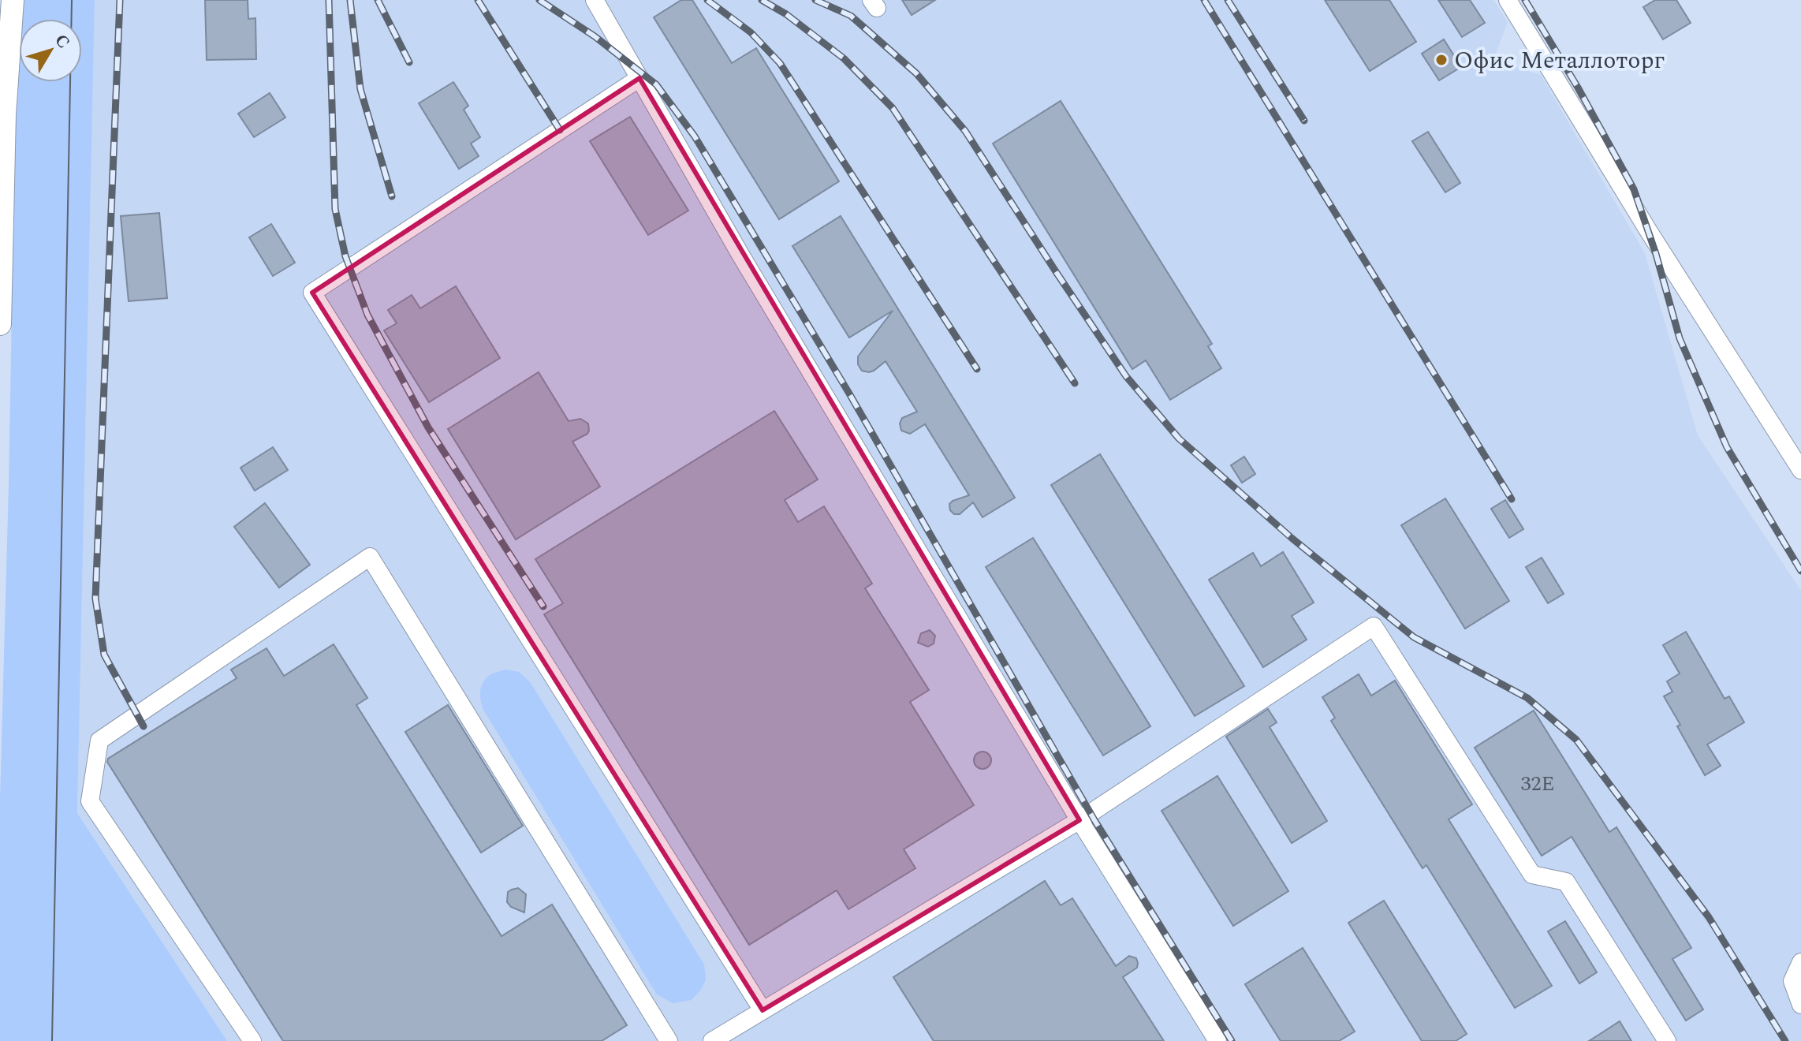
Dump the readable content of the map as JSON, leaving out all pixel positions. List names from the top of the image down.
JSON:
{
  "places": ["Офис Металлоторг"],
  "house_numbers": ["32Е"],
  "north": "top right"
}
